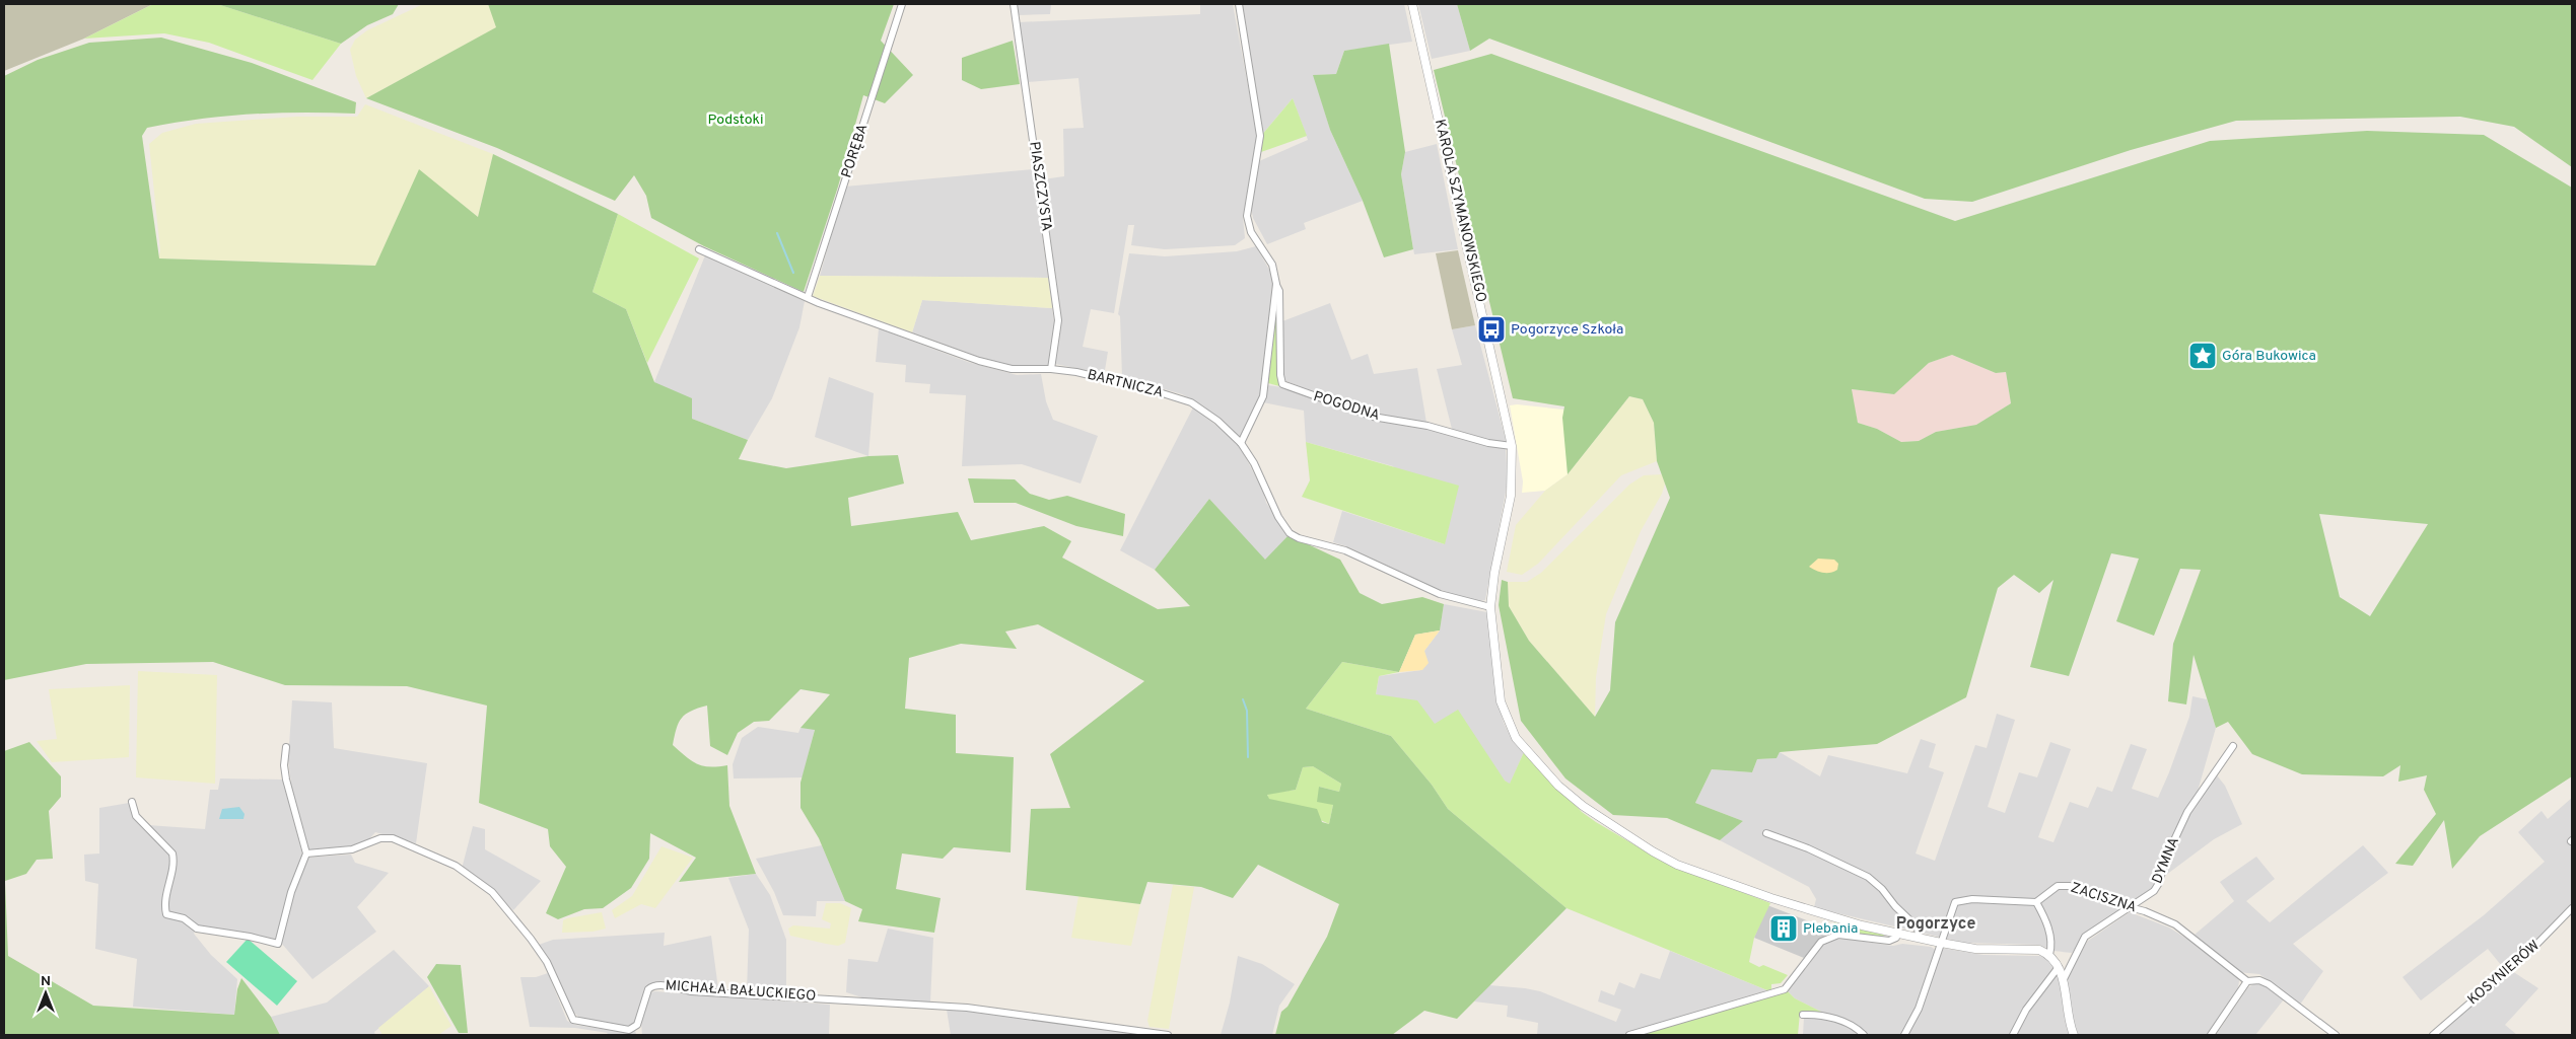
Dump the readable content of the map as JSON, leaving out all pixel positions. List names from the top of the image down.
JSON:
{
  "streets": {
    "street": [
      "PORĘBA",
      "PIASZCZYSTA",
      "KAROLA SZYMANOWSKIEGO",
      "BARTNICZA",
      "POGODNA",
      "DYMNA",
      "ZACISZNA",
      "KOSYNIERÓW",
      "MICHAŁA BAŁUCKIEGO"
    ]
  },
  "crossings": [
    ["PORĘBA", "BARTNICZA"],
    ["PIASZCZYSTA", "BARTNICZA"],
    ["KAROLA SZYMANOWSKIEGO", "BARTNICZA"],
    ["KAROLA SZYMANOWSKIEGO", "POGODNA"],
    ["DYMNA", "ZACISZNA"]
  ],
  "districts": ["Pogorzyce"],
  "parks": ["Podstoki"],
  "places": {
    "bus stop": ["Pogorzyce Szkoła"],
    "place": ["Góra Bukowica"],
    "building": ["Plebania"]
  },
  "north": "top"
}
